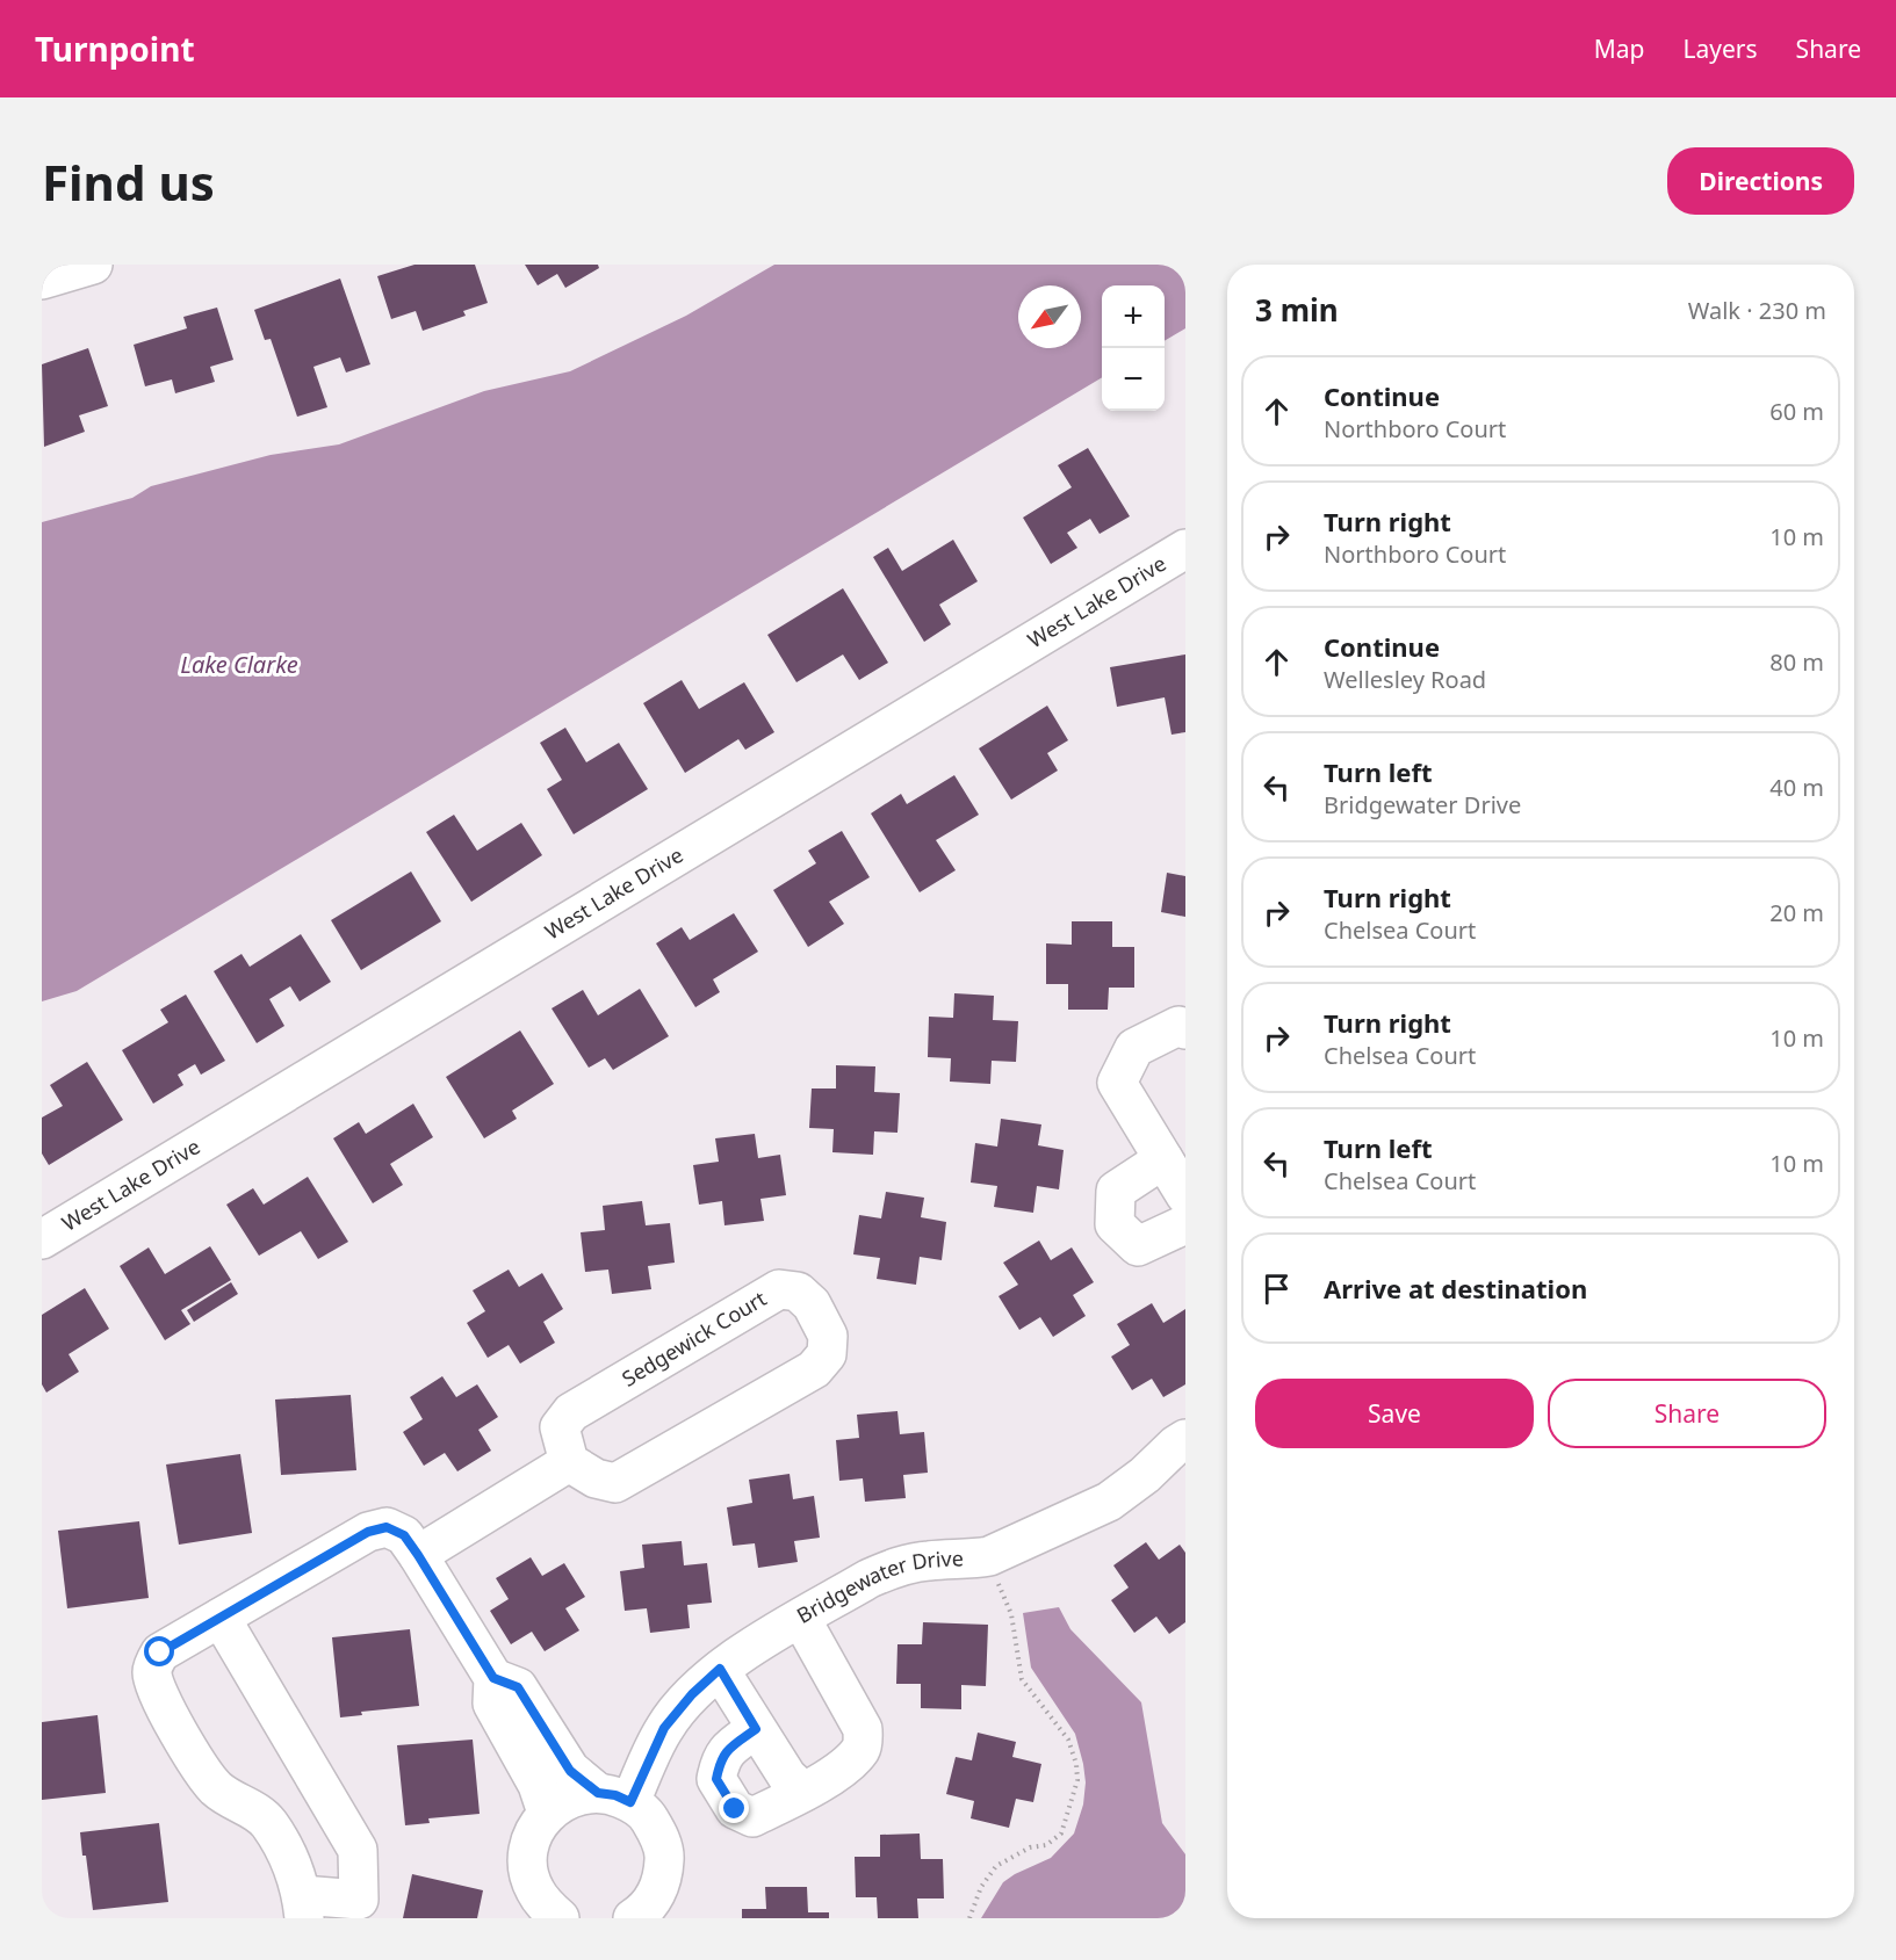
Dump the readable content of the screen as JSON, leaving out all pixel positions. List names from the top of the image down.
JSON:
{
  "streets": {
    "street": ["West Lake Drive", "Sedgewick Court", "Bridgewater Drive"]
  },
  "water": ["Lake Clarke"],
  "north": "bottom left",
  "page": {
    "header": "Turnpoint",
    "nav": ["Map", "Layers", "Share"],
    "buttons": [
      "Directions",
      ["Save", "Share"]
    ],
    "title": "Find us",
    "heading": ["3 min", "Walk · 230 m"],
    "map_buttons": ["+", "−"],
    "list": [
      ["Continue", "Northboro Court", "60 m"],
      ["Turn right", "Northboro Court", "10 m"],
      ["Continue", "Wellesley Road", "80 m"],
      ["Turn left", "Bridgewater Drive", "40 m"],
      ["Turn right", "Chelsea Court", "20 m"],
      ["Turn right", "Chelsea Court", "10 m"],
      ["Turn left", "Chelsea Court", "10 m"],
      "Arrive at destination"
    ]
  }
}
